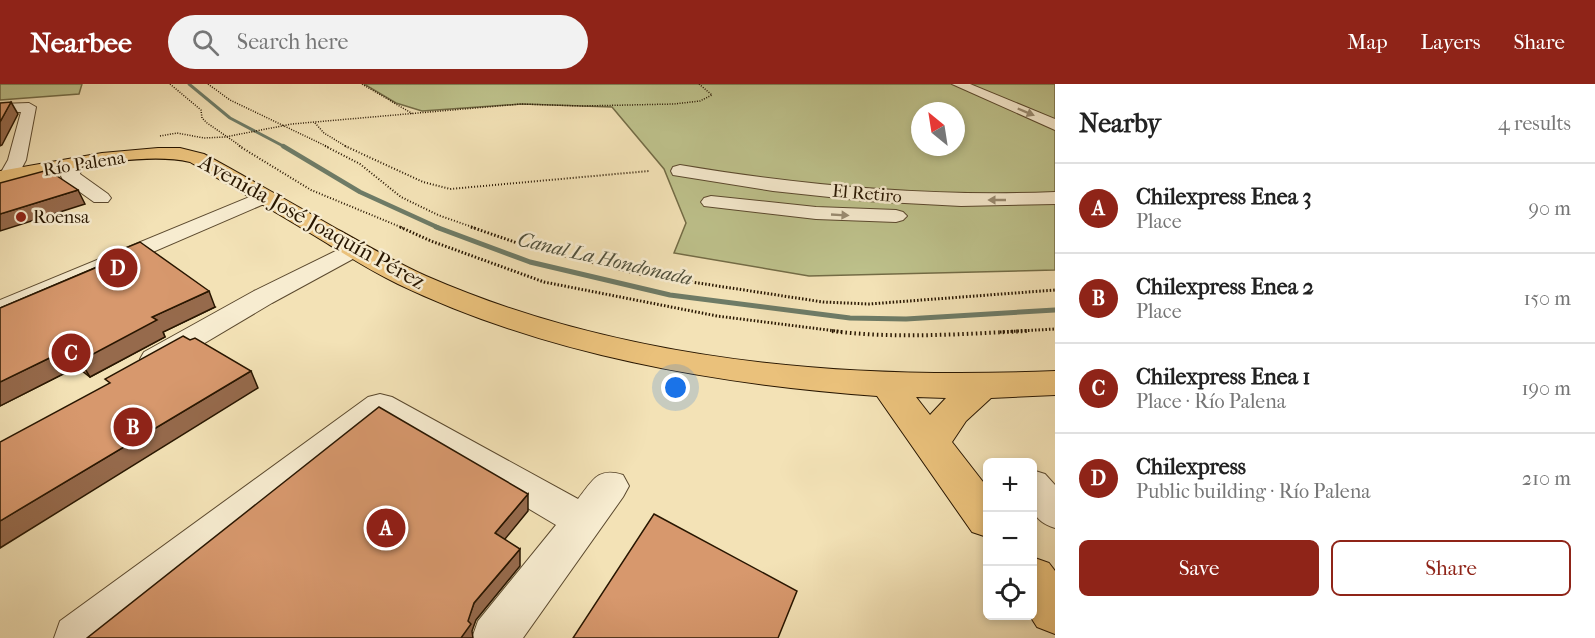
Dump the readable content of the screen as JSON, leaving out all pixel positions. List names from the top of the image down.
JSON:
{
  "streets": {
    "main road": ["Río Palena", "Avenida José Joaquín Pérez"],
    "street": ["El Retiro"]
  },
  "crossings": [
    ["Río Palena", "Avenida José Joaquín Pérez"]
  ],
  "water": ["Canal La Hondonada"],
  "places": ["Roensa"],
  "north": "top left",
  "page": {
    "header": "Nearbee",
    "search": "Search here",
    "nav": ["Map", "Layers", "Share"],
    "heading": ["Nearby", "4 results"],
    "list": [
      {
        "mark": "A",
        "name": "Chilexpress Enea 3",
        "note": "Place",
        "value": "90 m"
      },
      {
        "mark": "B",
        "name": "Chilexpress Enea 2",
        "note": "Place",
        "value": "150 m"
      },
      {
        "mark": "C",
        "name": "Chilexpress Enea 1",
        "note": "Place · Río Palena",
        "value": "190 m"
      },
      {
        "mark": "D",
        "name": "Chilexpress",
        "note": "Public building · Río Palena",
        "value": "210 m"
      }
    ],
    "pins": [
      "D",
      "C",
      "B",
      "A"
    ],
    "map_buttons": ["+", "−"],
    "buttons": ["Save", "Share"]
  }
}
